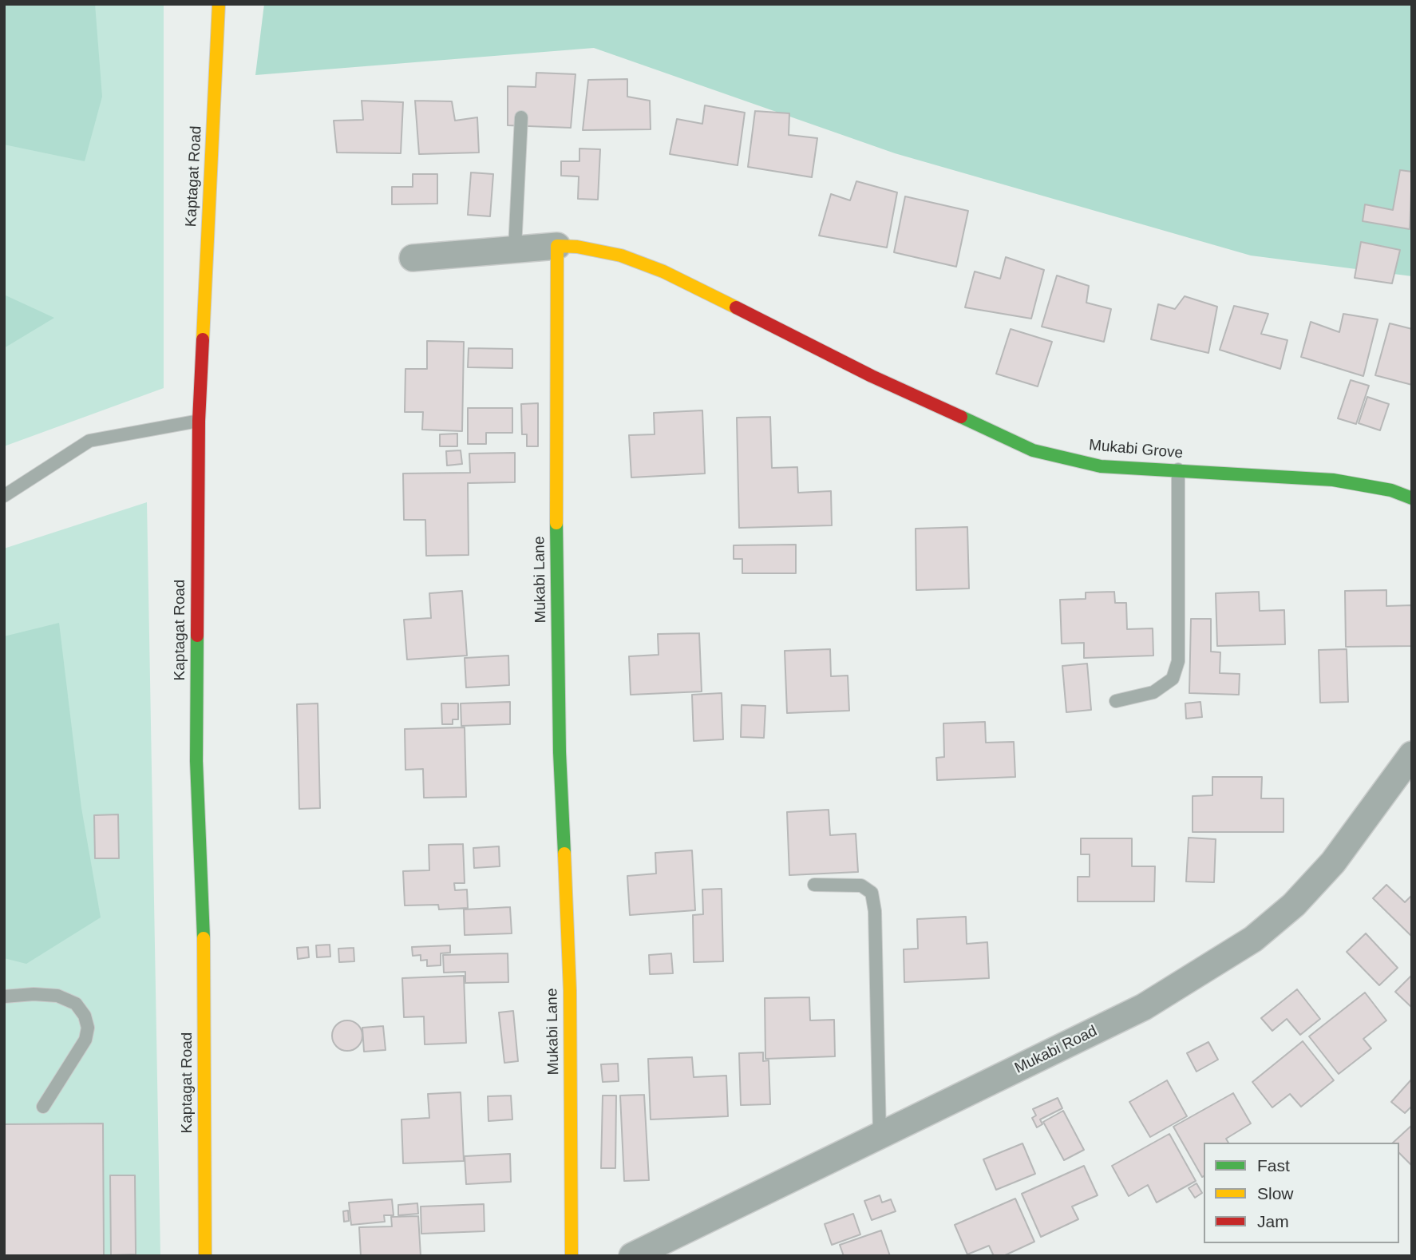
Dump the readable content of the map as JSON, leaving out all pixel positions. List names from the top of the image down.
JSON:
{
  "streets": {
    "street": [
      "Kaptagat Road",
      "Mukabi Grove",
      "Mukabi Lane",
      "Mukabi Road"
    ]
  },
  "crossings": [
    ["Mukabi Grove", "Mukabi Lane"]
  ],
  "legend": ["Fast", "Slow", "Jam"]
}
